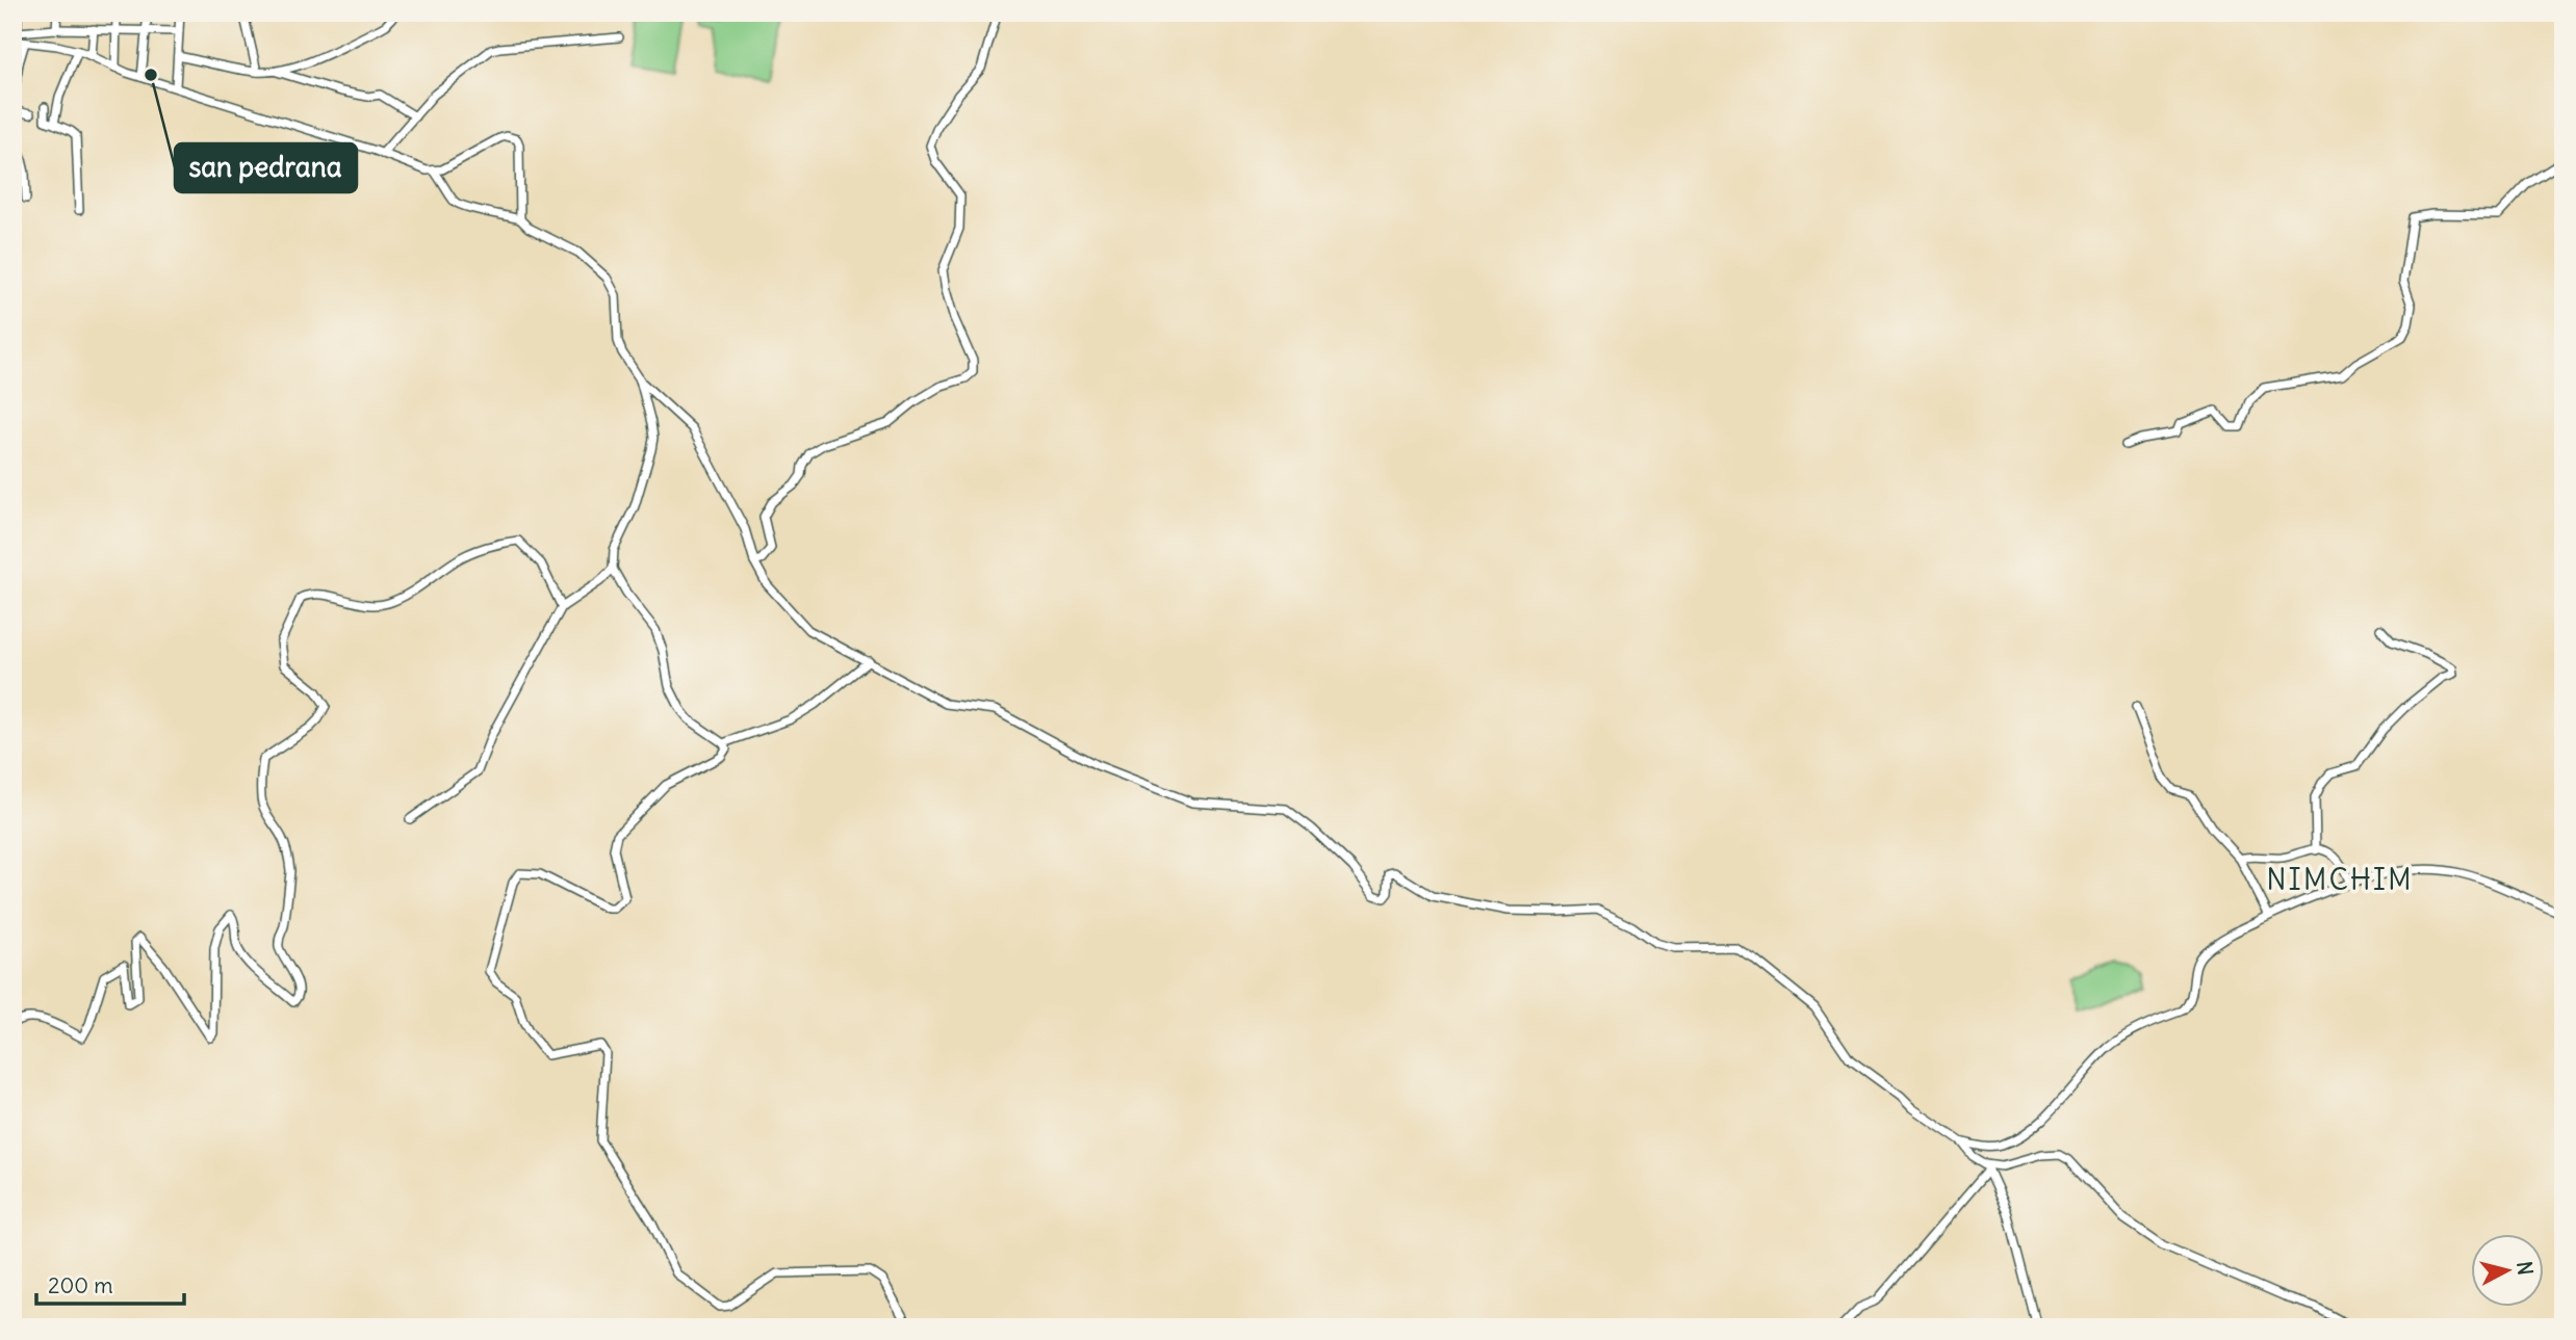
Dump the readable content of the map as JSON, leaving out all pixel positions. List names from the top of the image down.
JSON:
{
  "districts": ["NIMCHIM"],
  "places": ["san pedrana"],
  "scale_bar": "200 m",
  "north": "right"
}
